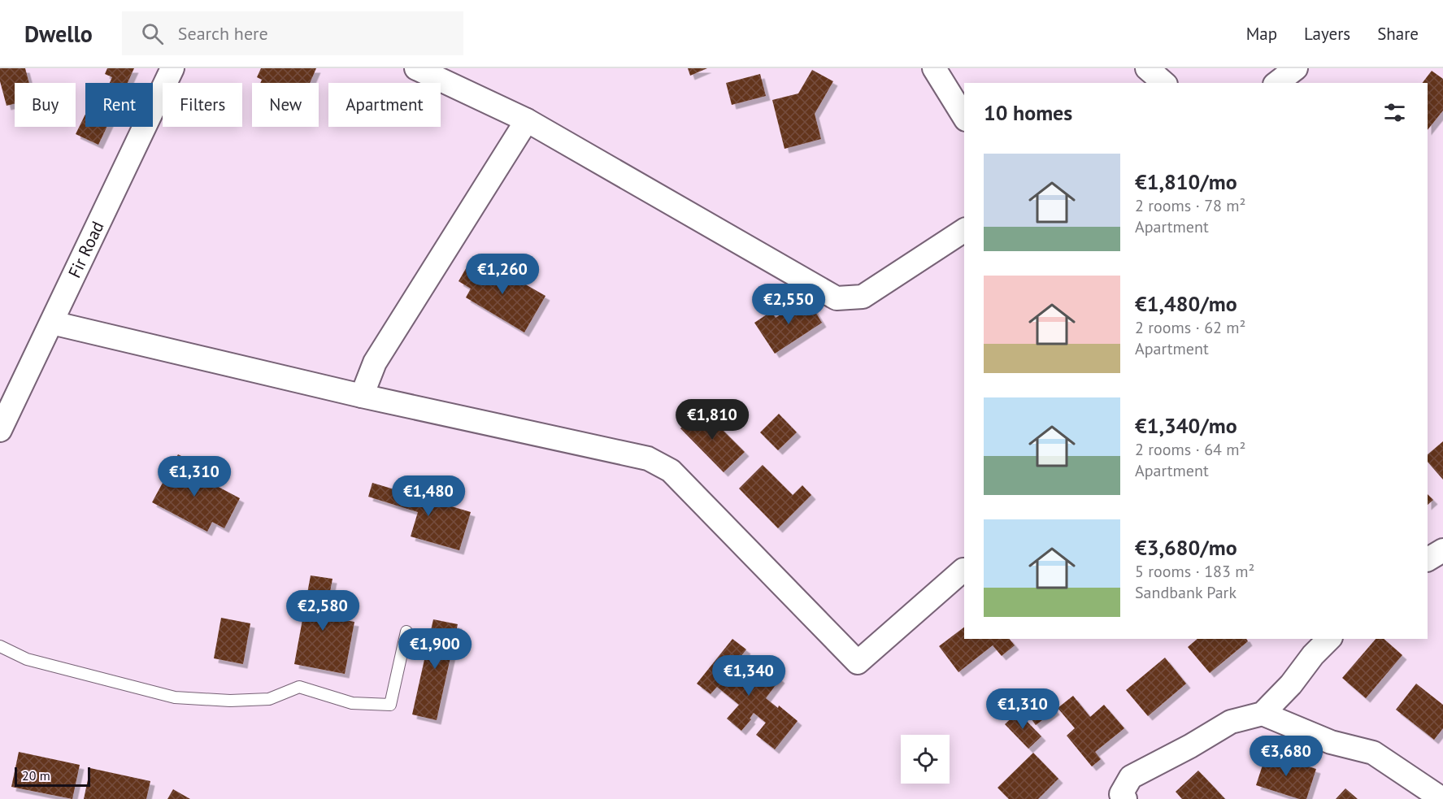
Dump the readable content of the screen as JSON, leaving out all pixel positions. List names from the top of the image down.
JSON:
{
  "streets": {
    "street": ["Fir Road"]
  },
  "scale_bar": "20 m",
  "page": {
    "header": "Dwello",
    "search": "Search here",
    "nav": ["Map", "Layers", "Share"],
    "chip": [
      "Buy",
      "Rent",
      "Filters",
      "New",
      "Apartment"
    ],
    "heading": "10 homes",
    "list": [
      {
        "name": "€1,810/mo",
        "note": "2 rooms · 78 m² · Apartment"
      },
      {
        "name": "€1,480/mo",
        "note": "2 rooms · 62 m² · Apartment"
      },
      {
        "name": "€1,340/mo",
        "note": "2 rooms · 64 m² · Apartment"
      },
      {
        "name": "€3,680/mo",
        "note": "5 rooms · 183 m² · Sandbank Park"
      }
    ],
    "price": [
      "€1,260",
      "€2,550",
      "€1,810",
      "€1,310",
      "€1,480",
      "€2,580",
      "€1,900",
      "€1,340",
      "€1,310",
      "€3,680"
    ],
    "scale": "20 m"
  }
}
